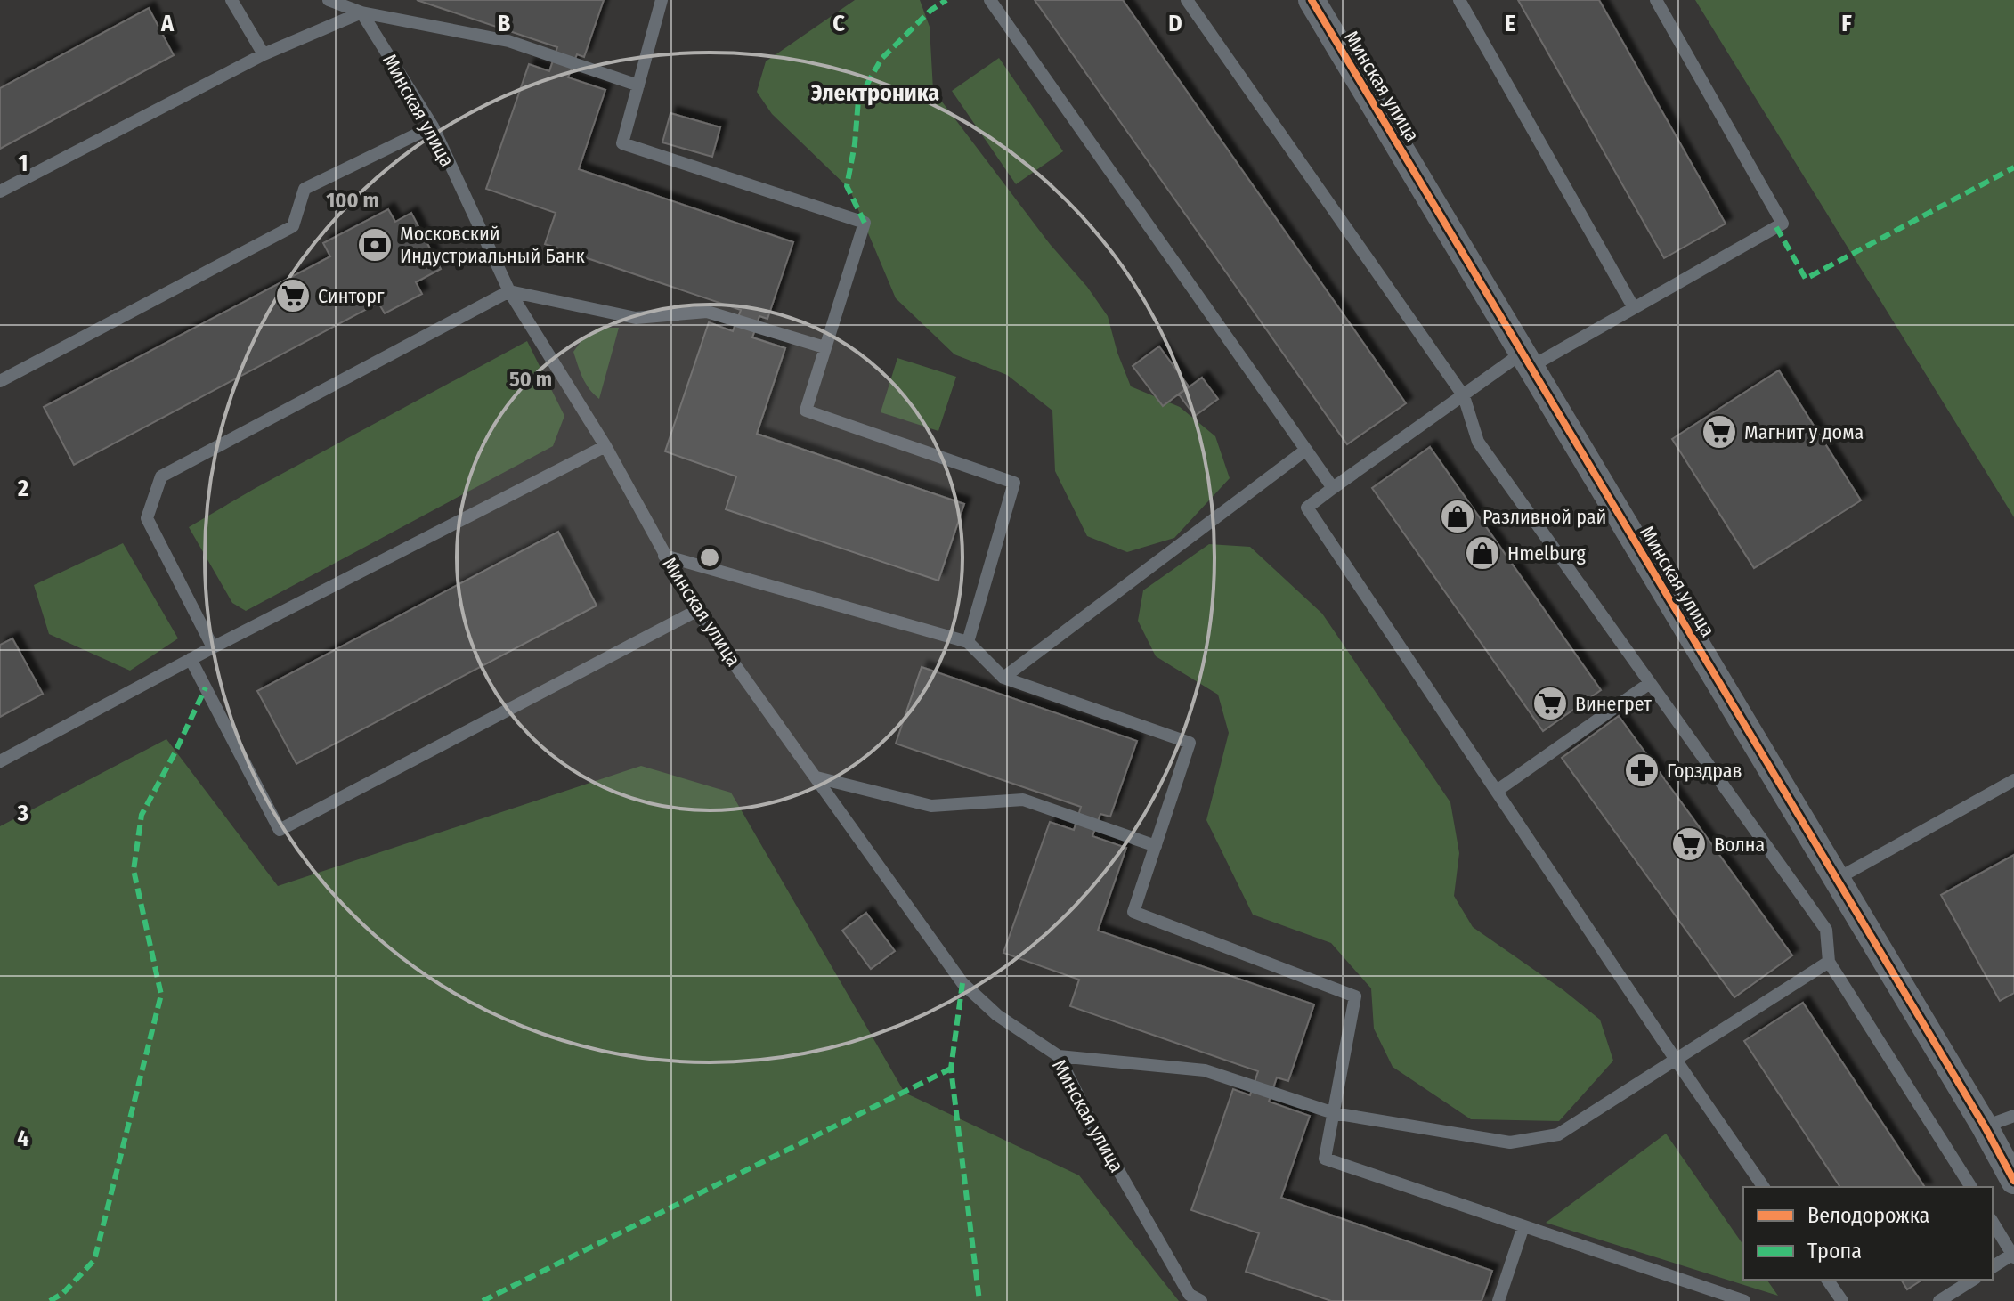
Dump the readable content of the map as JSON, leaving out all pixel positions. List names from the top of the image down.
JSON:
{
  "streets": {
    "street": ["Минская улица"]
  },
  "districts": ["Электроника"],
  "places": {
    "bank": ["Московский Индустриальный Банк"],
    "supermarket": [
      "Синторг",
      "Магнит у дома",
      "Винегрет",
      "Волна"
    ],
    "shop": ["Разливной рай", "Hmelburg"],
    "pharmacy": ["Горздрав"]
  },
  "legend": ["Велодорожка", "Тропа"],
  "grid": {
    "columns": [
      "A",
      "B",
      "C",
      "D",
      "E",
      "F"
    ],
    "rows": [
      "1",
      "2",
      "3",
      "4"
    ]
  },
  "rings": ["100 m", "50 m"]
}
